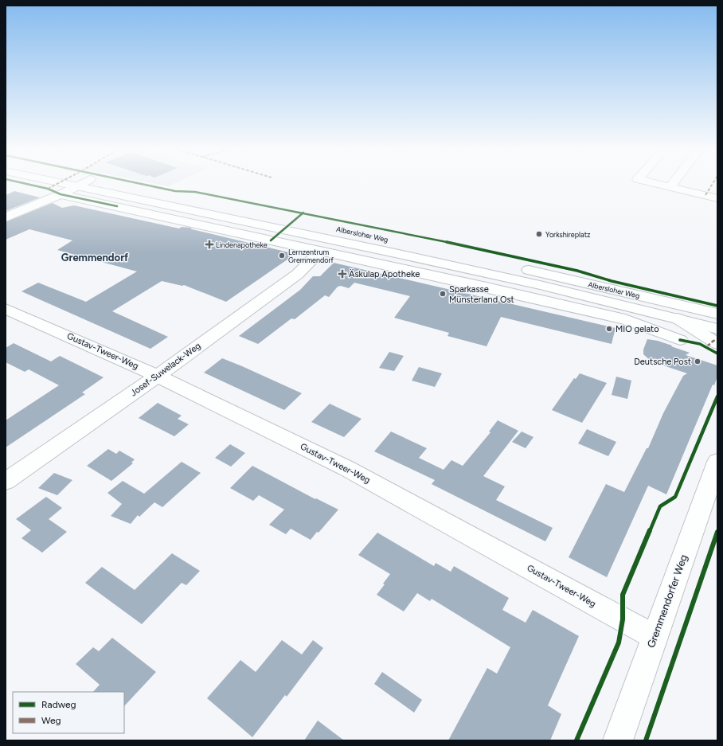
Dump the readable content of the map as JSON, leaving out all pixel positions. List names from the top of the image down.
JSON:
{
  "streets": {
    "street": [
      "Albersloher Weg",
      "Gustav-Tweer-Weg",
      "Josef-Suwelack-Weg",
      "Gremmendorfer Weg"
    ]
  },
  "crossings": [
    ["Gustav-Tweer-Weg", "Josef-Suwelack-Weg"],
    ["Gustav-Tweer-Weg", "Gremmendorfer Weg"]
  ],
  "districts": ["Gremmendorf"],
  "places": {
    "other": [
      "Yorkshireplatz",
      "Lernzentrum Gremmendorf",
      "Sparkasse Münsterland Ost",
      "MIO gelato",
      "Deutsche Post"
    ],
    "health": ["Lindenapotheke", "Äskulap Apotheke"]
  },
  "legend": ["Radweg", "Weg"]
}
